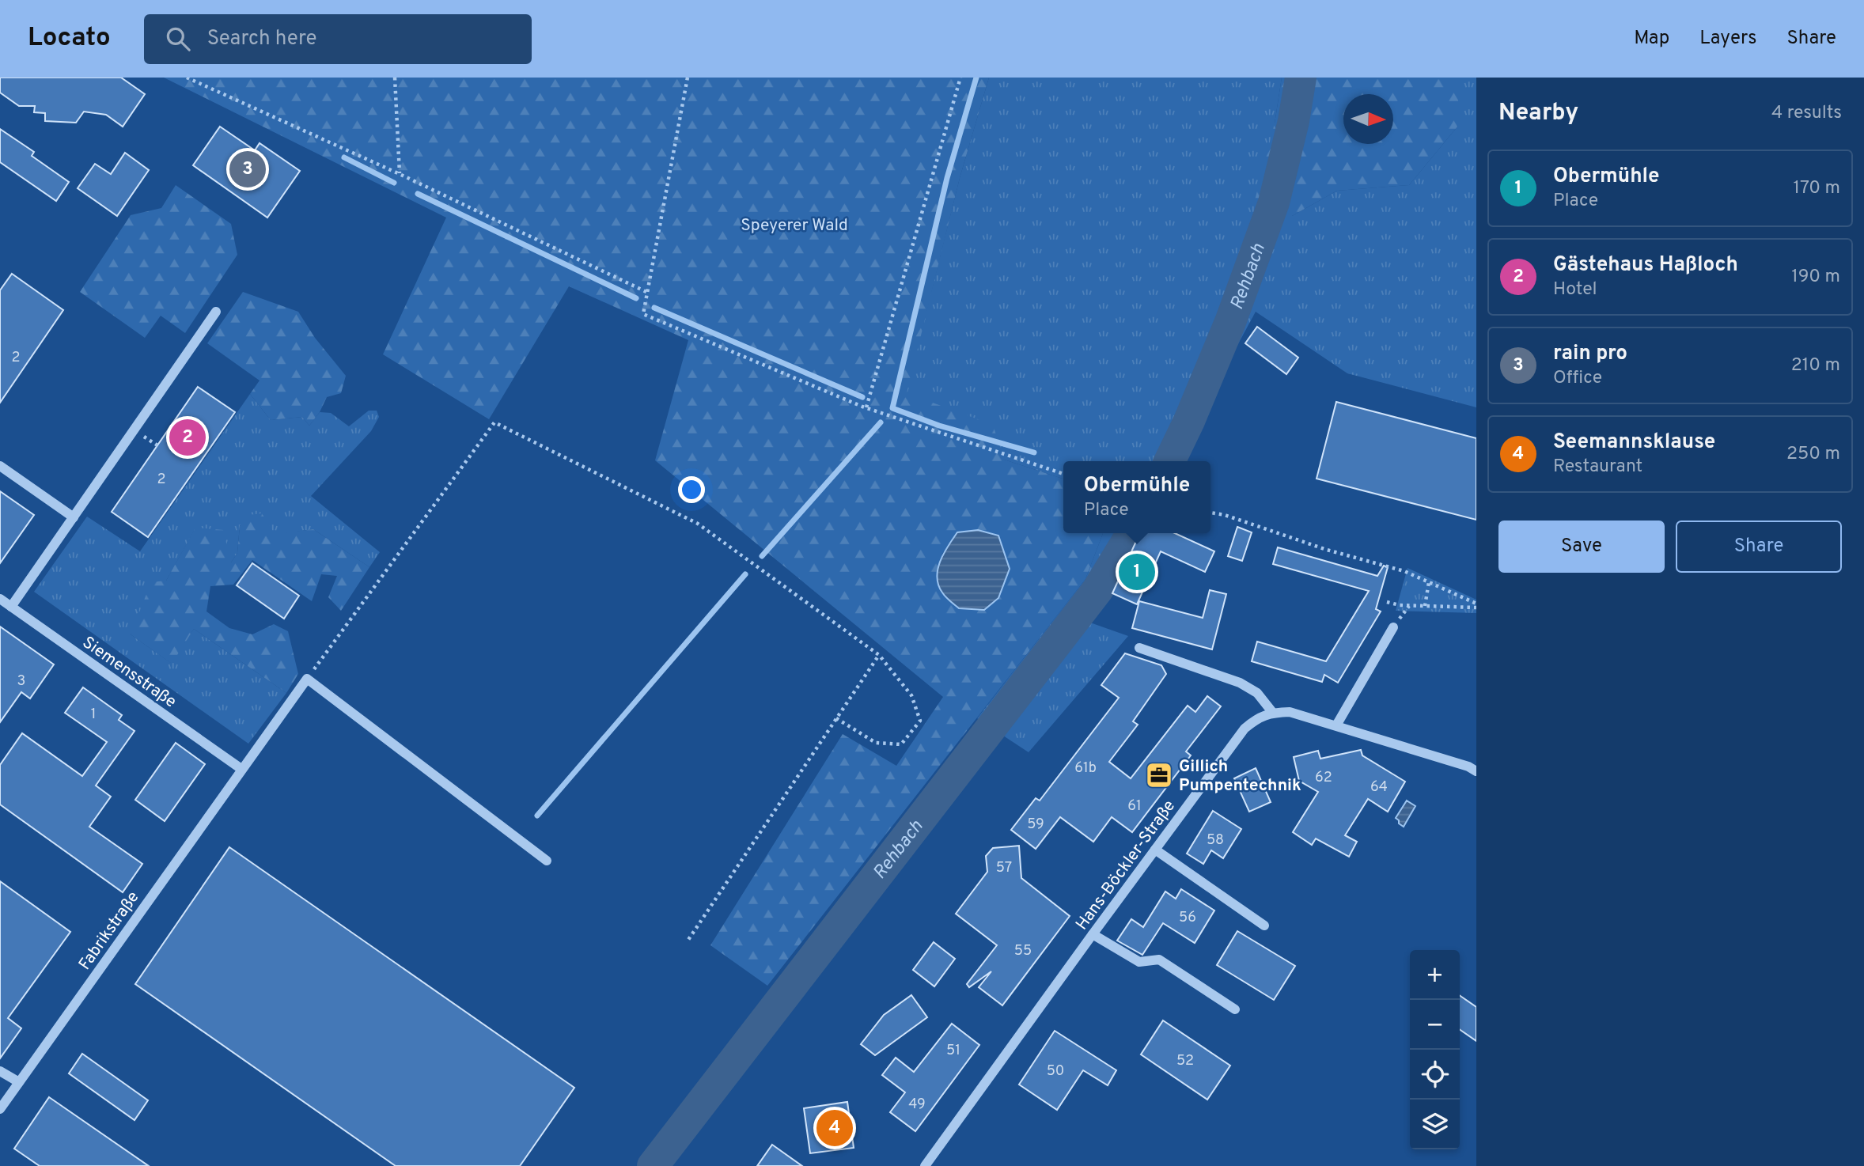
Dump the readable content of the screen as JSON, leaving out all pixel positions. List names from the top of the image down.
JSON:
{
  "streets": {
    "street": ["Siemensstraße", "Hans-Böckler-Straße", "Fabrikstraße"]
  },
  "crossings": [
    ["Siemensstraße", "Fabrikstraße"]
  ],
  "water": ["Rehbach"],
  "parks": ["Speyerer Wald"],
  "places": {
    "office": ["Gillich Pumpentechnik"]
  },
  "house_numbers": [
    "2",
    "2",
    "3",
    "1",
    "61b",
    "62",
    "64",
    "61",
    "59",
    "58",
    "57",
    "56",
    "55",
    "51",
    "52",
    "50",
    "49"
  ],
  "north": "right",
  "page": {
    "header": "Locato",
    "search": "Search here",
    "nav": ["Map", "Layers", "Share"],
    "heading": ["Nearby", "4 results"],
    "pins": [
      "3",
      "2",
      "1",
      "4"
    ],
    "list": [
      {
        "mark": "1",
        "name": "Obermühle",
        "note": "Place",
        "value": "170 m"
      },
      {
        "mark": "2",
        "name": "Gästehaus Haßloch",
        "note": "Hotel",
        "value": "190 m"
      },
      {
        "mark": "3",
        "name": "rain pro",
        "note": "Office",
        "value": "210 m"
      },
      {
        "mark": "4",
        "name": "Seemannsklause",
        "note": "Restaurant",
        "value": "250 m"
      }
    ],
    "popup": ["Obermühle", "Place"],
    "buttons": ["Save", "Share"],
    "map_buttons": ["+", "−"]
  }
}
